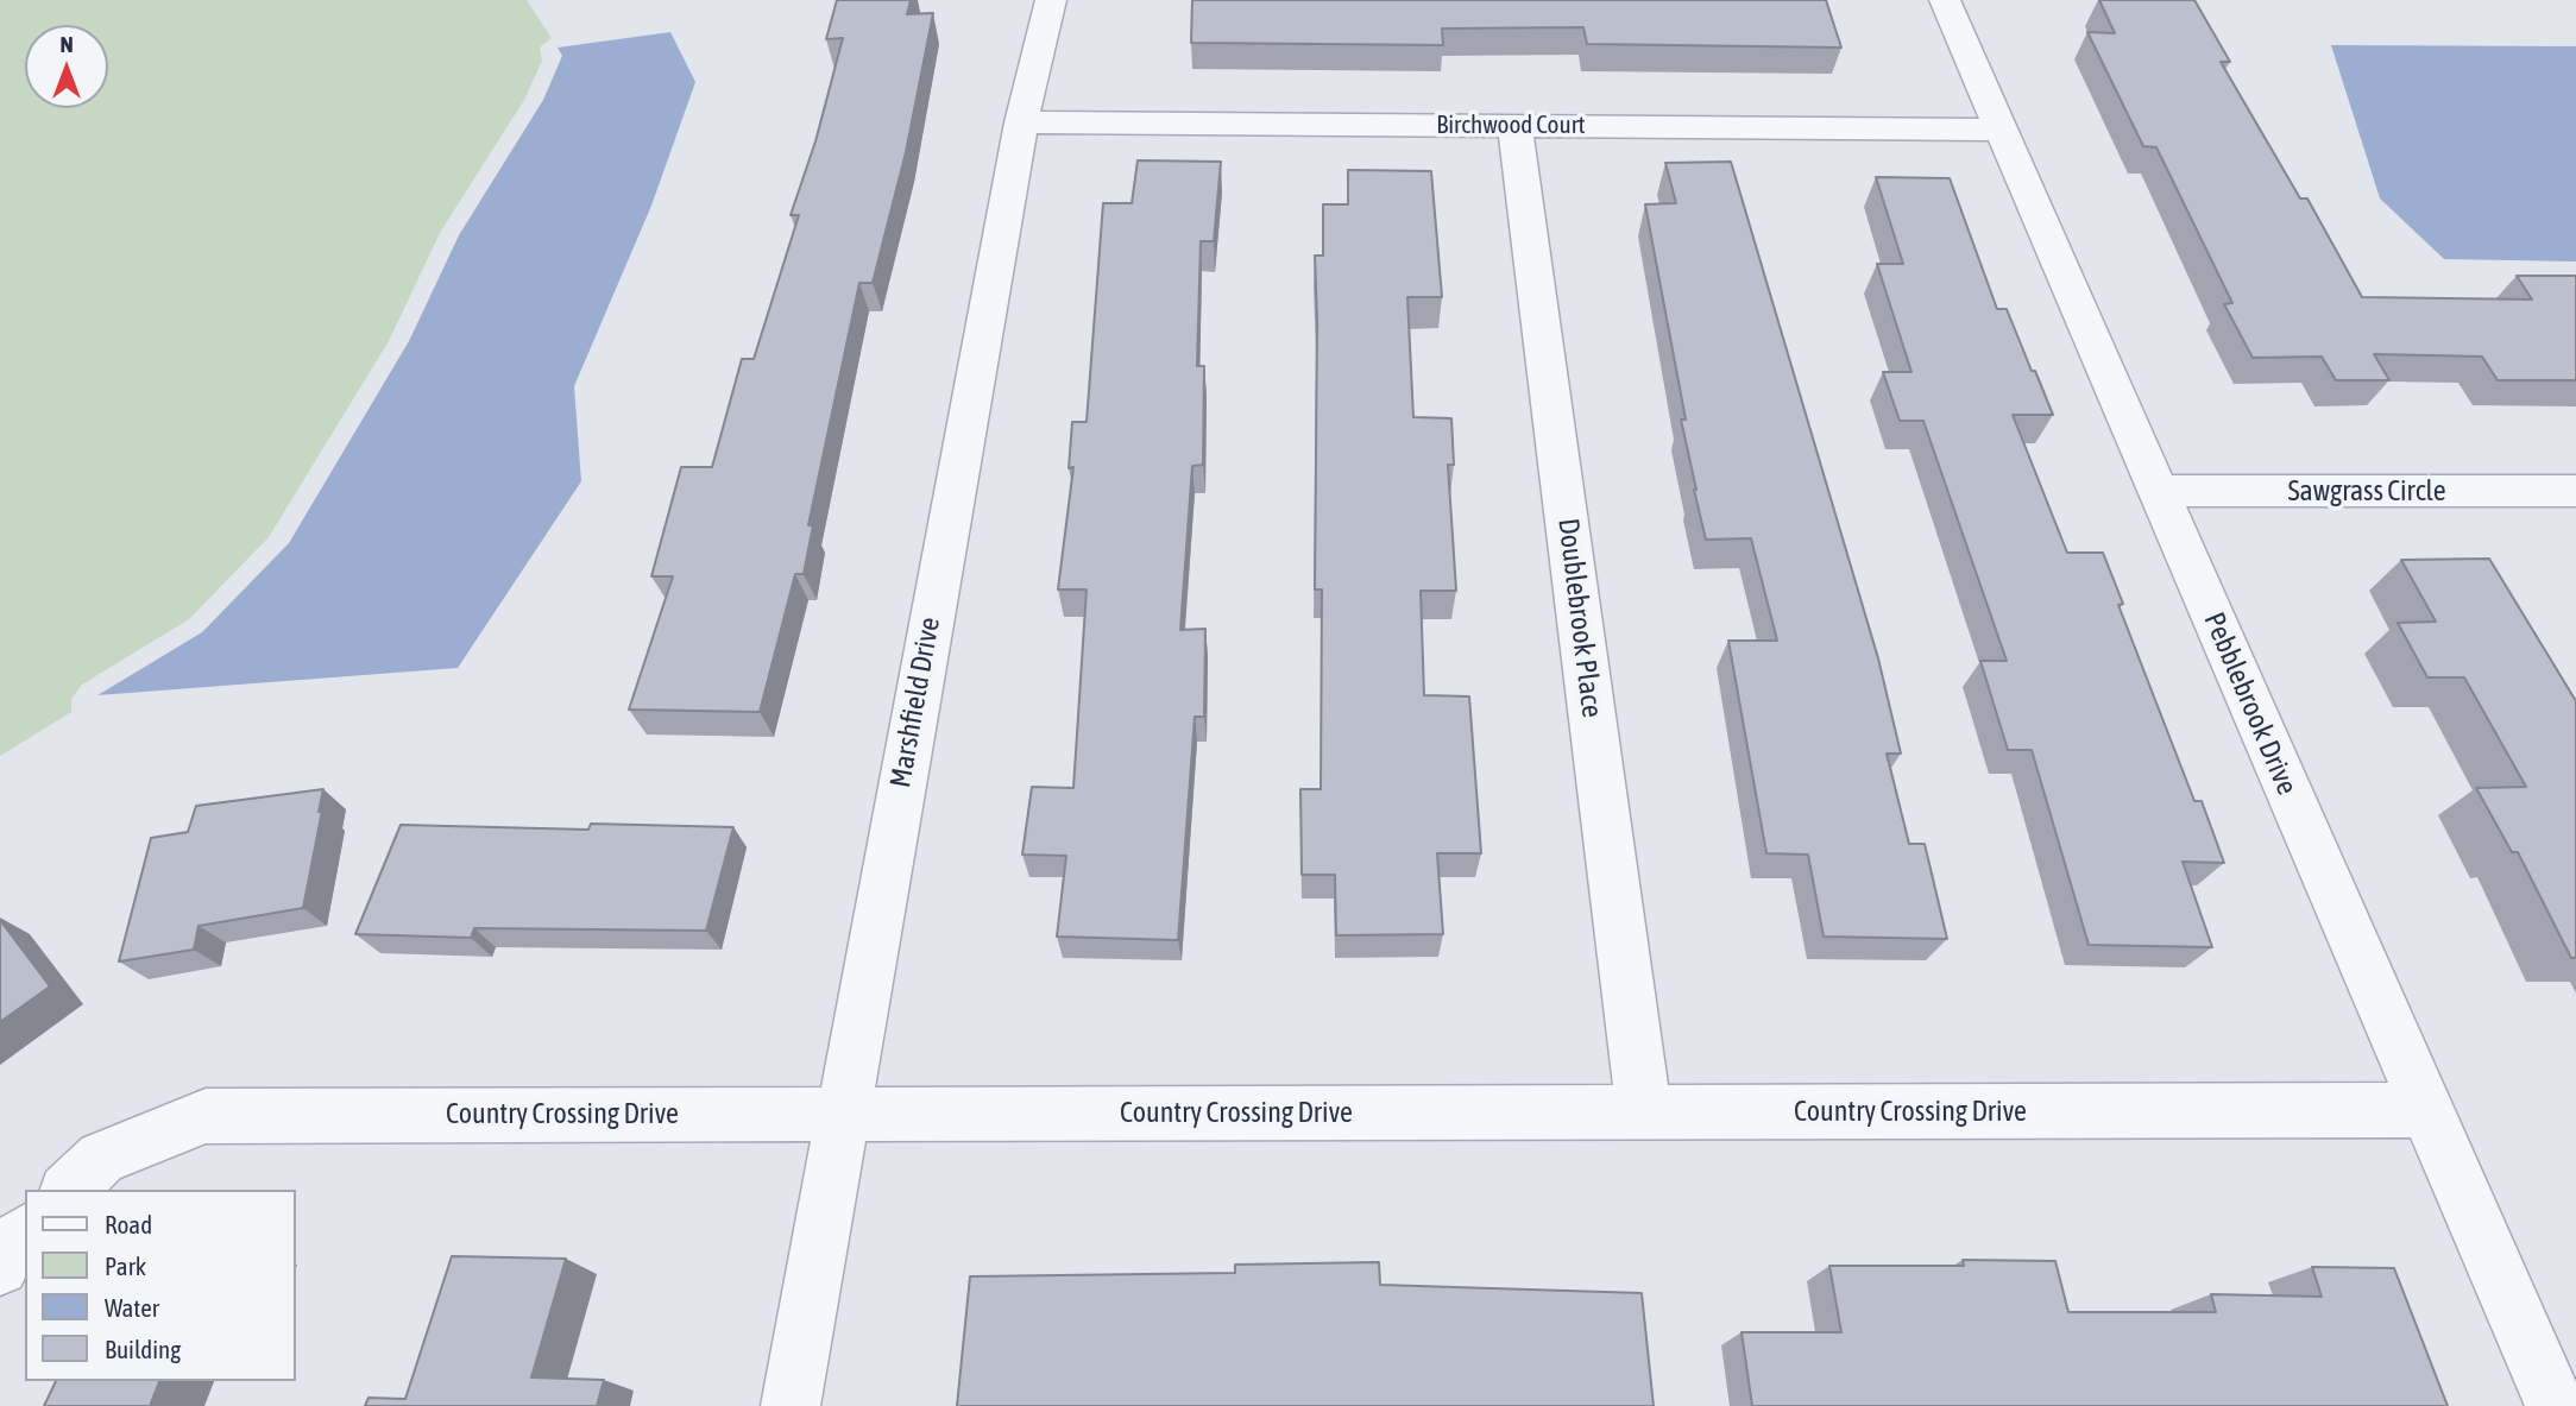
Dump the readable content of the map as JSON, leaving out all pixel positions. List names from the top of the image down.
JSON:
{
  "streets": {
    "street": [
      "Birchwood Court",
      "Sawgrass Circle",
      "Doublebrook Place",
      "Marshfield Drive",
      "Pebblebrook Drive",
      "Country Crossing Drive"
    ]
  },
  "crossings": [
    ["Birchwood Court", "Doublebrook Place"],
    ["Birchwood Court", "Marshfield Drive"],
    ["Birchwood Court", "Pebblebrook Drive"],
    ["Sawgrass Circle", "Pebblebrook Drive"],
    ["Doublebrook Place", "Country Crossing Drive"],
    ["Marshfield Drive", "Country Crossing Drive"],
    ["Pebblebrook Drive", "Country Crossing Drive"]
  ],
  "legend": [
    "Road",
    "Park",
    "Water",
    "Building"
  ],
  "north": "top"
}
